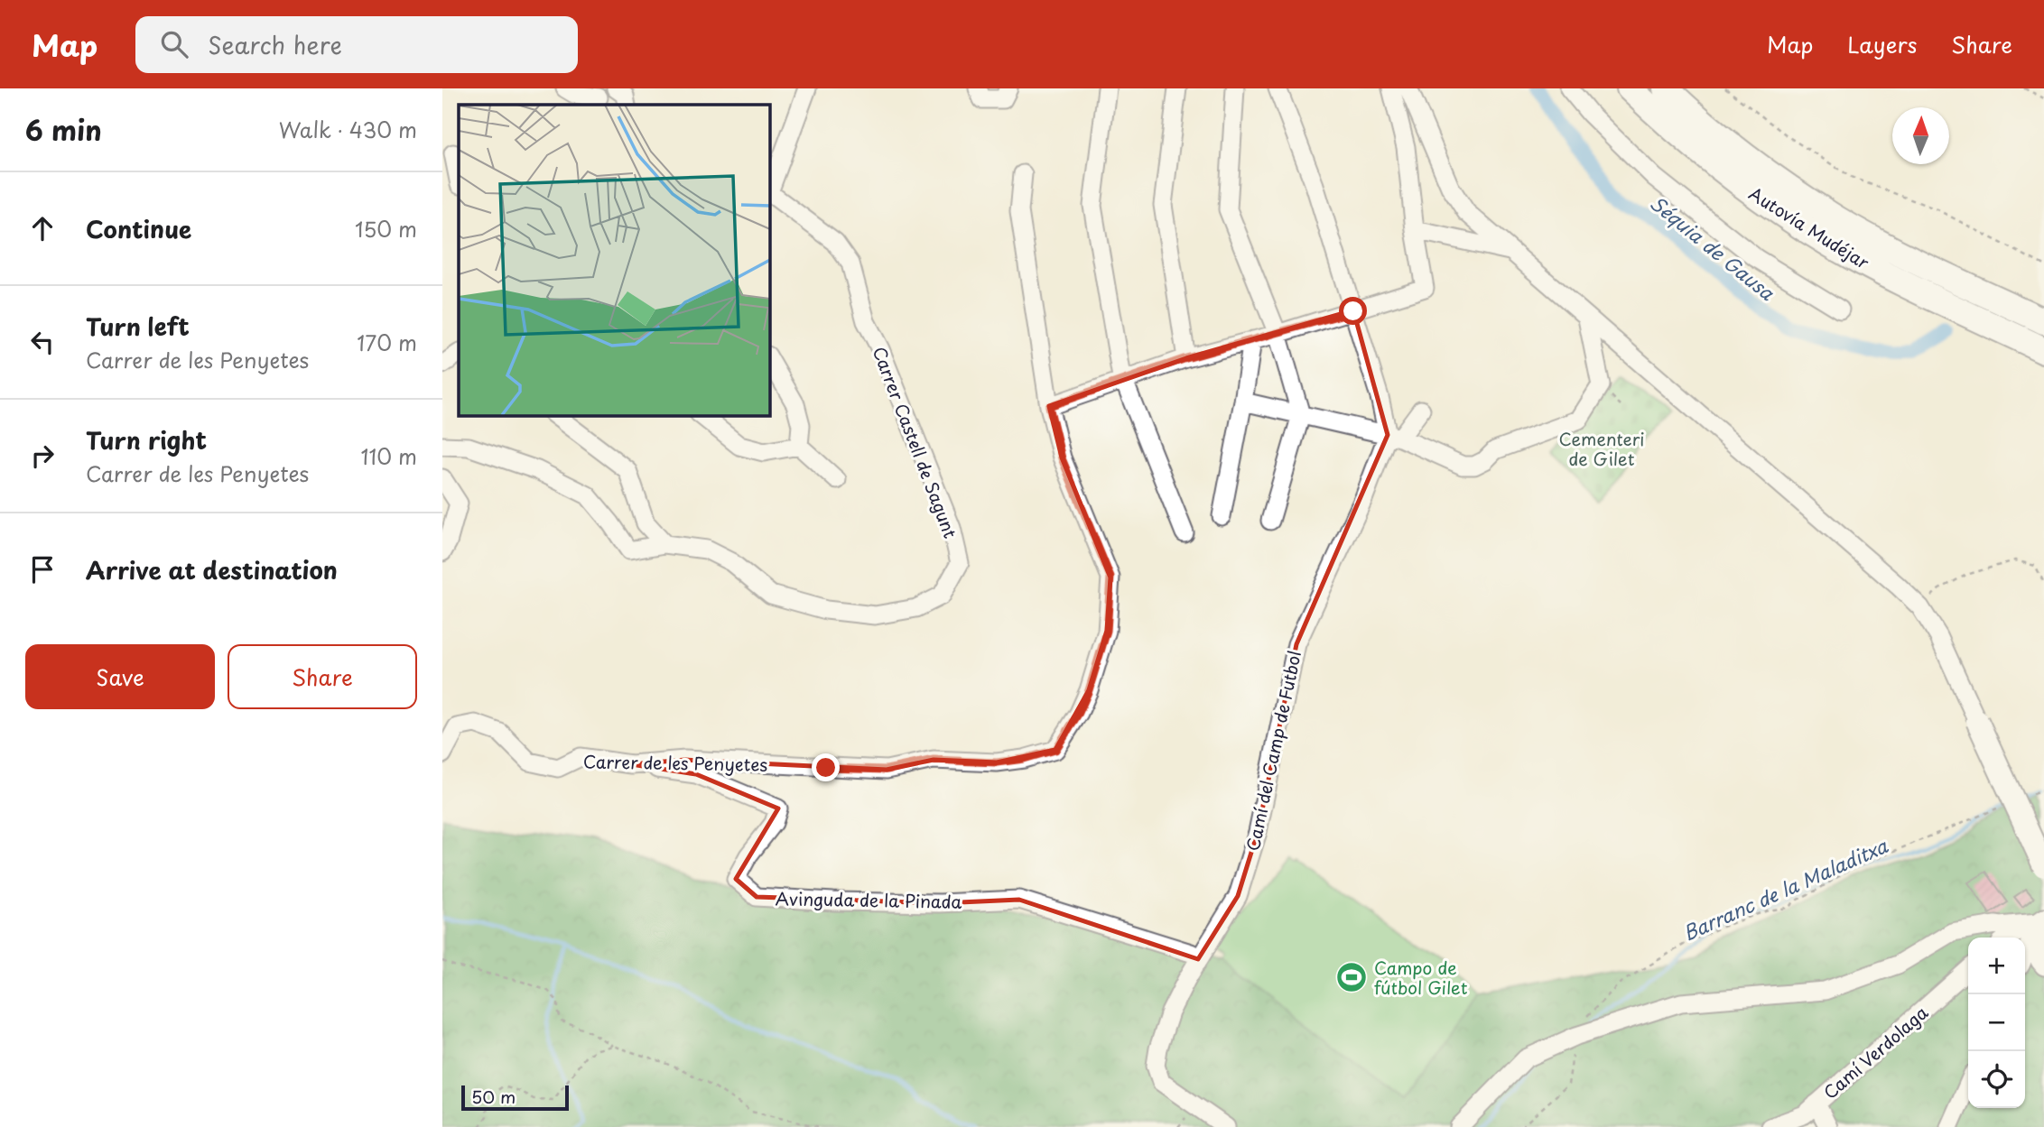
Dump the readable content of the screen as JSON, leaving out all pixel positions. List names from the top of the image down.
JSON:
{
  "streets": {
    "highway": ["Autovía Mudéjar"],
    "street": [
      "Carrer Castell de Sagunt",
      "Camí del Camp de Futbol",
      "Carrer de les Penyetes",
      "Avinguda de la Pinada",
      "Camí Verdolaga"
    ]
  },
  "crossings": [
    ["Camí del Camp de Futbol", "Avinguda de la Pinada"],
    ["Carrer de les Penyetes", "Avinguda de la Pinada"]
  ],
  "water": ["Séquia de Gausa", "Barranc de la Maladitxa"],
  "parks": ["Cementeri de Gilet"],
  "places": {
    "sports": ["Campo de fútbol Gilet"]
  },
  "scale_bar": "50 m",
  "north": "top",
  "page": {
    "header": "Map",
    "search": "Search here",
    "nav": ["Map", "Layers", "Share"],
    "heading": ["6 min", "Walk · 430 m"],
    "list": [
      ["Continue", "150 m"],
      ["Turn left", "Carrer de les Penyetes", "170 m"],
      ["Turn right", "Carrer de les Penyetes", "110 m"],
      "Arrive at destination"
    ],
    "buttons": ["Save", "Share"],
    "map_buttons": ["+", "−"],
    "scale": "50 m"
  }
}
